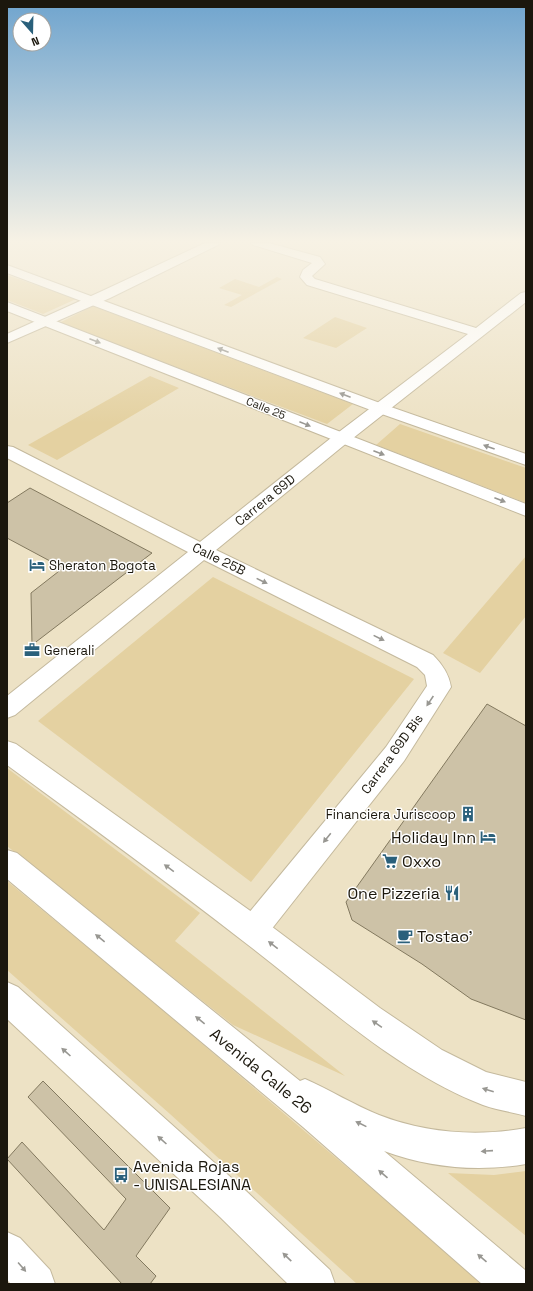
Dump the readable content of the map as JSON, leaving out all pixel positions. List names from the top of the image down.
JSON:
{
  "streets": {
    "street": [
      "Calle 25",
      "Carrera 69D",
      "Calle 25B",
      "Carrera 69D Bis",
      "Avenida Calle 26"
    ]
  },
  "crossings": [
    ["Calle 25", "Carrera 69D"],
    ["Carrera 69D", "Calle 25B"],
    ["Calle 25B", "Carrera 69D Bis"]
  ],
  "one_way": ["Calle 25B", "Carrera 69D Bis"],
  "places": {
    "hotel": ["Sheraton Bogota", "Holiday Inn"],
    "office": ["Generali"],
    "building": ["Financiera Juriscoop"],
    "supermarket": ["Oxxo"],
    "restaurant": ["One Pizzeria"],
    "cafe": ["Tostao’"],
    "bus stop": ["Avenida Rojas - UNISALESIANA"]
  },
  "north": "bottom"
}
